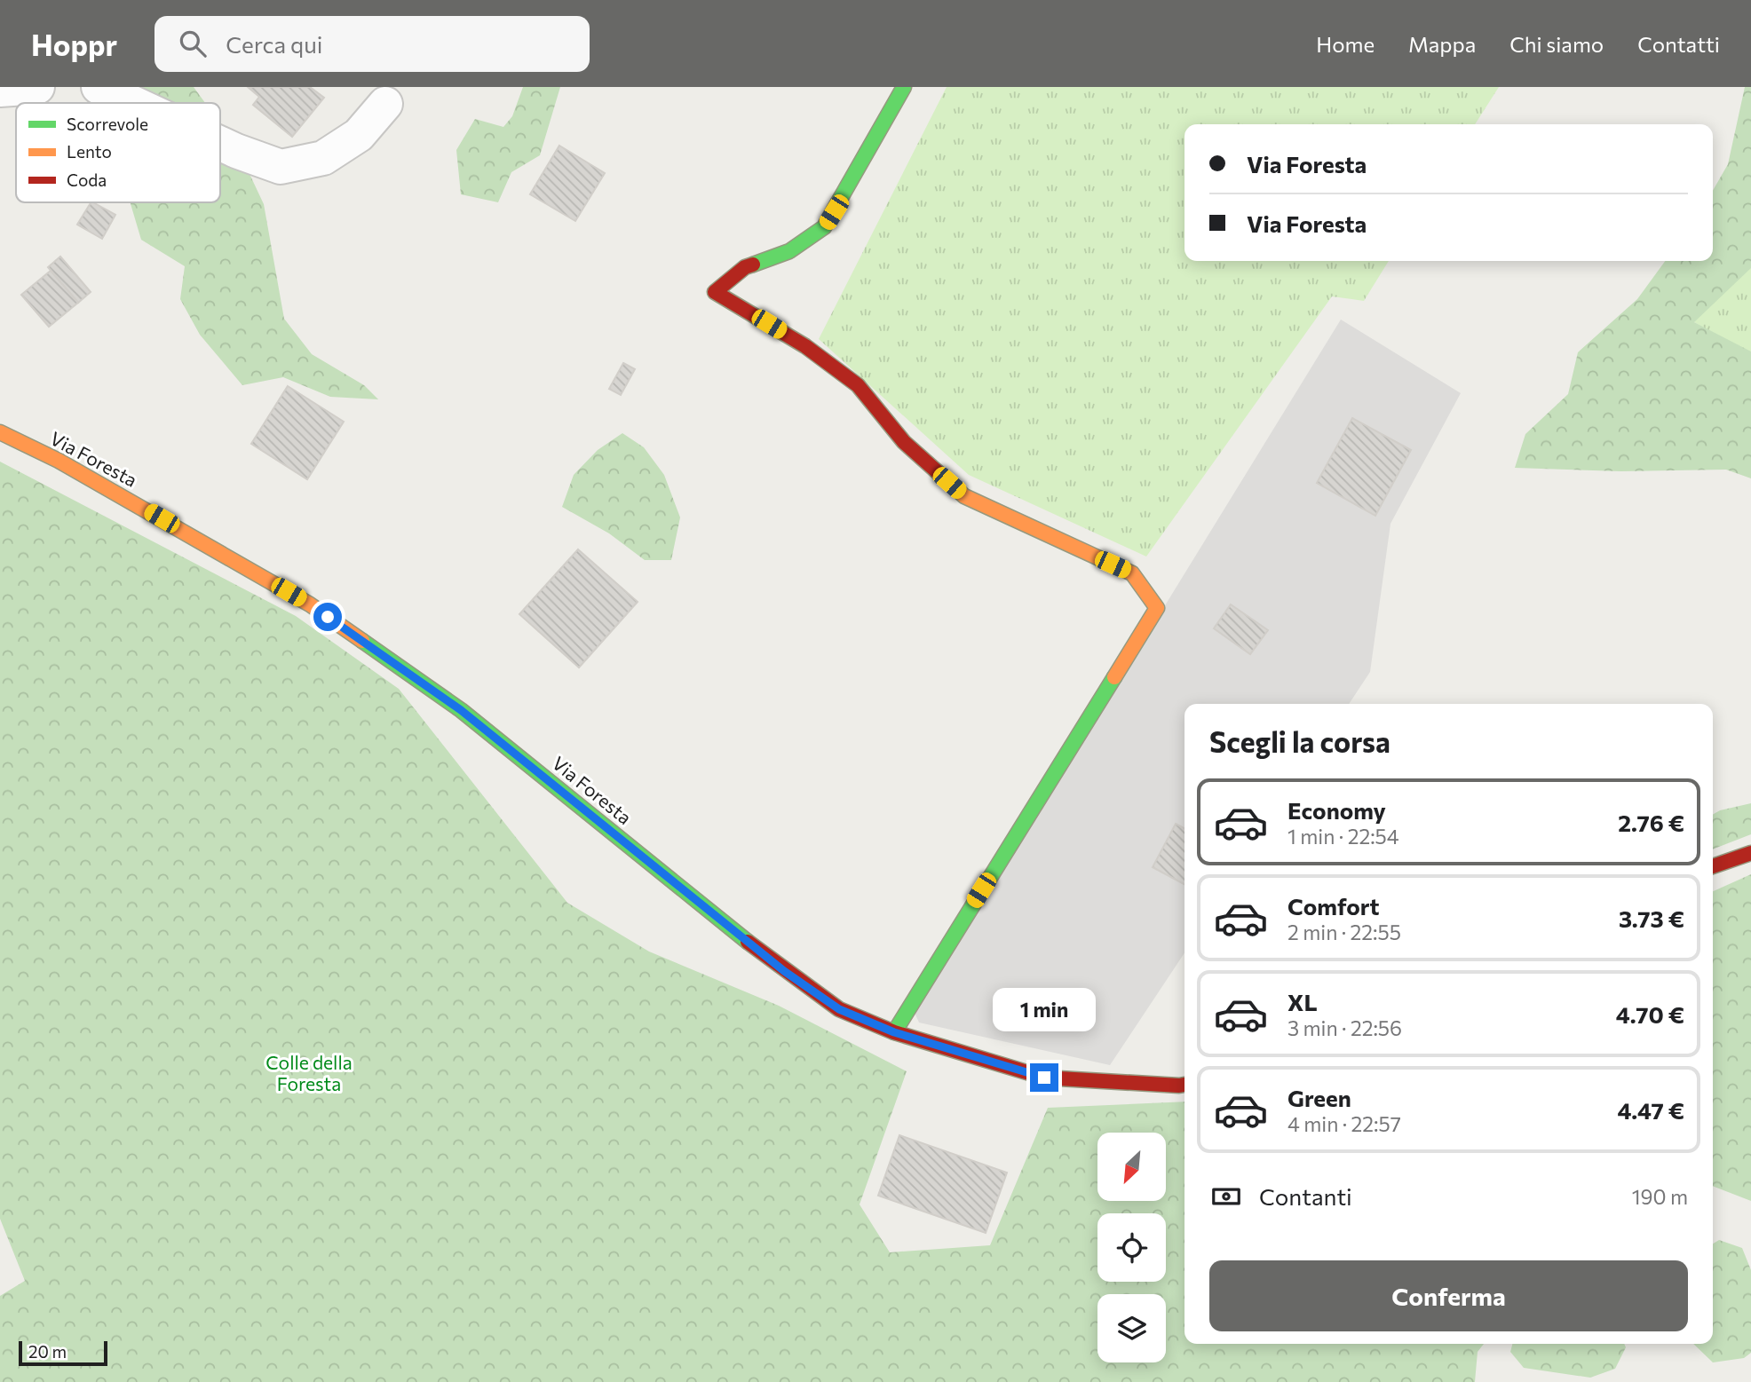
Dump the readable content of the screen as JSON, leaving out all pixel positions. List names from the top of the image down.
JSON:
{
  "streets": {
    "main road": ["Via Foresta"]
  },
  "parks": ["Colle della Foresta"],
  "legend": ["Scorrevole", "Lento", "Coda"],
  "scale_bar": "20 m",
  "north": "bottom left",
  "page": {
    "header": "Hoppr",
    "search": "Cerca qui",
    "nav": [
      "Home",
      "Mappa",
      "Chi siamo",
      "Contatti"
    ],
    "banner": ["Via Foresta", "Via Foresta"],
    "heading": "Scegli la corsa",
    "list": [
      {
        "name": "Economy",
        "note": "1 min · 22:54",
        "value": "2.76 €"
      },
      {
        "name": "Comfort",
        "note": "2 min · 22:55",
        "value": "3.73 €"
      },
      {
        "name": "XL",
        "note": "3 min · 22:56",
        "value": "4.70 €"
      },
      {
        "name": "Green",
        "note": "4 min · 22:57",
        "value": "4.47 €"
      }
    ],
    "bubble": "1 min",
    "pay": ["Contanti", "190 m"],
    "buttons": "Conferma",
    "scale": "20 m"
  }
}
